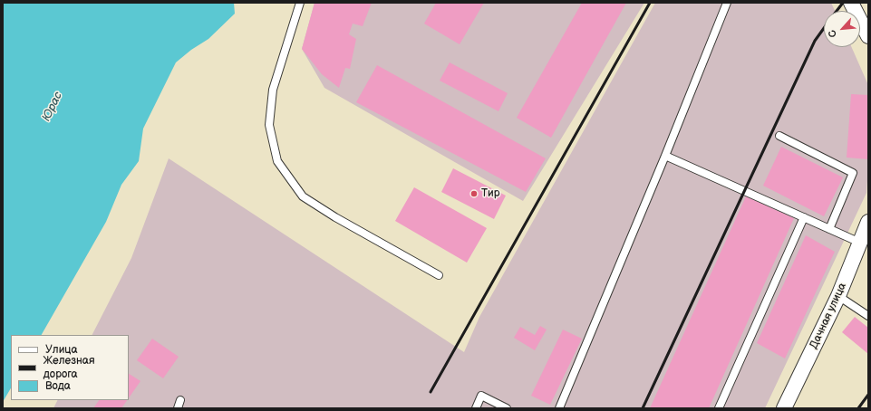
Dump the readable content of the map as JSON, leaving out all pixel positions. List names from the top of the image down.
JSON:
{
  "streets": {
    "street": ["Дачная улица"]
  },
  "water": ["Юрас"],
  "places": ["Тир"],
  "legend": ["Улица", "Железная дорога", "Вода"],
  "north": "bottom left"
}
